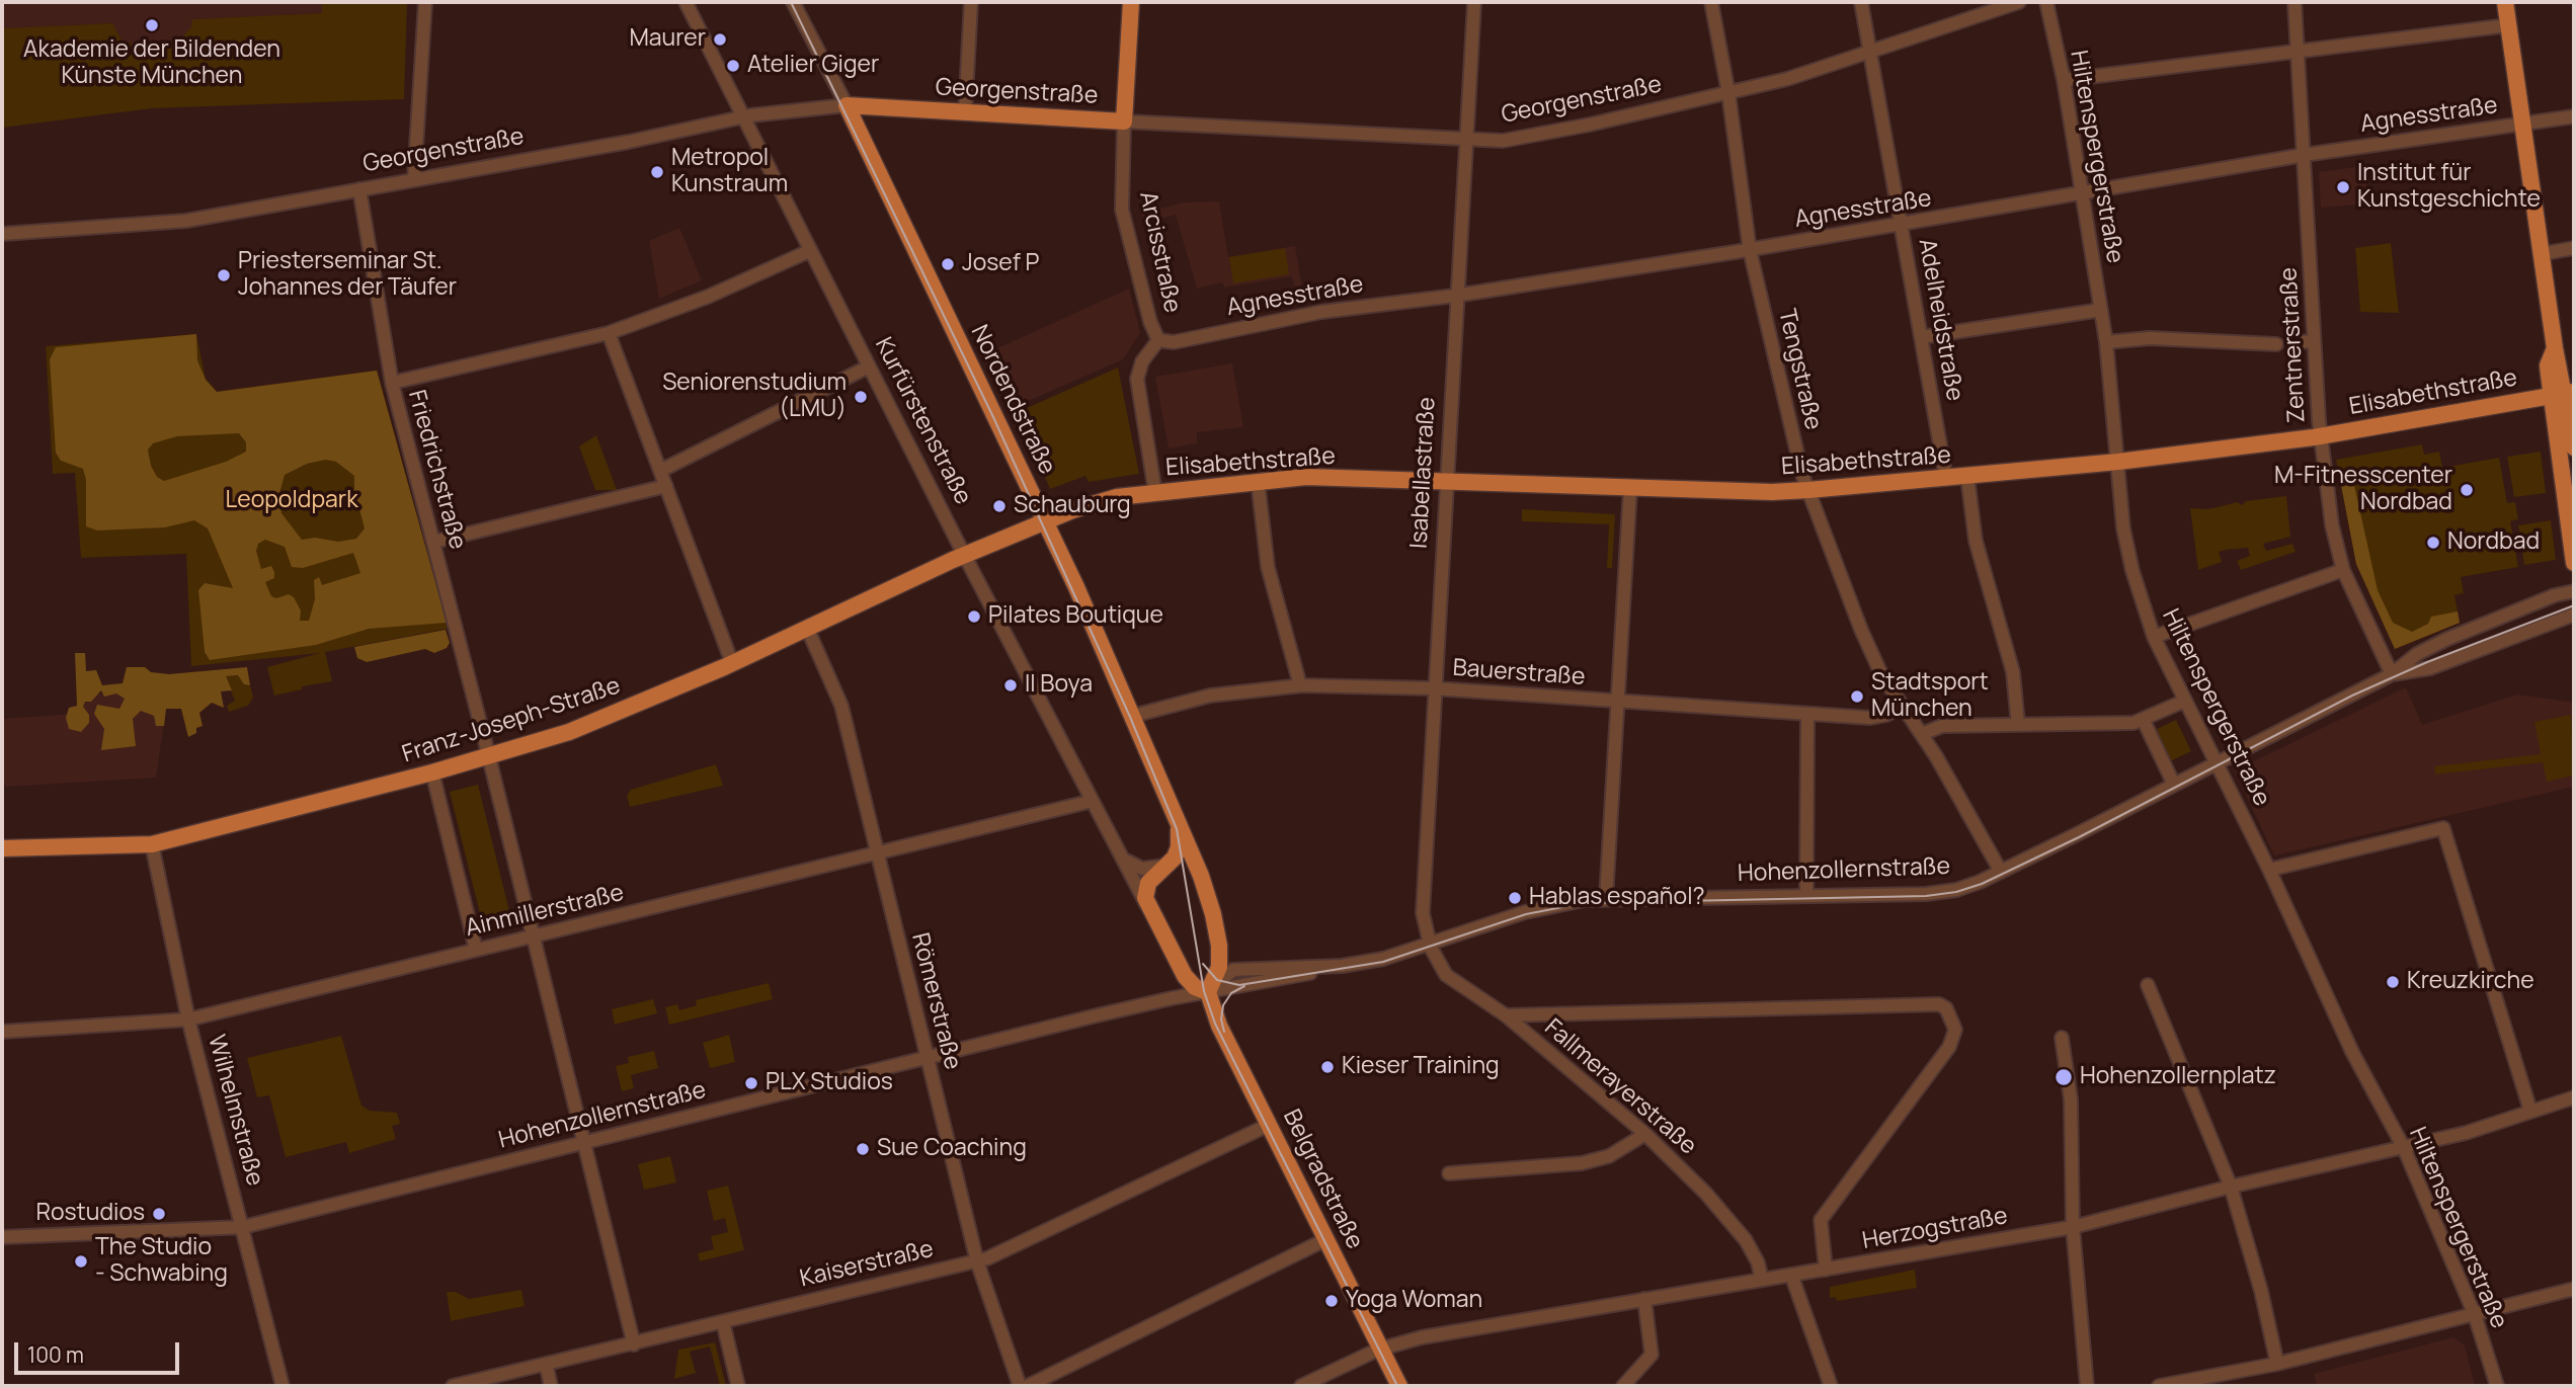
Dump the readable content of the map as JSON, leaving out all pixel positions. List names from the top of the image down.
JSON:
{
  "streets": {
    "main road": [
      "Georgenstraße",
      "Arcisstraße",
      "Elisabethstraße",
      "Nordendstraße",
      "Franz-Joseph-Straße",
      "Belgradstraße"
    ],
    "street": [
      "Agnesstraße",
      "Hiltenspergerstraße",
      "Adelheidstraße",
      "Zentnerstraße",
      "Tengstraße",
      "Kurfürstenstraße",
      "Friedrichstraße",
      "Isabellastraße",
      "Bauerstraße",
      "Hohenzollernstraße",
      "Ainmillerstraße",
      "Römerstraße",
      "Fallmerayerstraße",
      "Wilhelmstraße",
      "Herzogstraße",
      "Kaiserstraße"
    ]
  },
  "crossings": [
    ["Georgenstraße", "Arcisstraße"],
    ["Georgenstraße", "Adelheidstraße"],
    ["Georgenstraße", "Tengstraße"],
    ["Georgenstraße", "Nordendstraße"],
    ["Georgenstraße", "Kurfürstenstraße"],
    ["Georgenstraße", "Friedrichstraße"],
    ["Georgenstraße", "Isabellastraße"],
    ["Agnesstraße", "Hiltenspergerstraße"],
    ["Agnesstraße", "Arcisstraße"],
    ["Agnesstraße", "Adelheidstraße"],
    ["Agnesstraße", "Zentnerstraße"],
    ["Agnesstraße", "Tengstraße"],
    ["Agnesstraße", "Isabellastraße"],
    ["Hiltenspergerstraße", "Elisabethstraße"],
    ["Hiltenspergerstraße", "Hohenzollernstraße"],
    ["Hiltenspergerstraße", "Herzogstraße"],
    ["Adelheidstraße", "Elisabethstraße"],
    ["Zentnerstraße", "Elisabethstraße"],
    ["Zentnerstraße", "Hohenzollernstraße"],
    ["Tengstraße", "Elisabethstraße"],
    ["Tengstraße", "Bauerstraße"],
    ["Tengstraße", "Hohenzollernstraße"],
    ["Elisabethstraße", "Nordendstraße"],
    ["Elisabethstraße", "Isabellastraße"],
    ["Elisabethstraße", "Franz-Joseph-Straße"],
    ["Nordendstraße", "Bauerstraße"],
    ["Nordendstraße", "Franz-Joseph-Straße"],
    ["Kurfürstenstraße", "Franz-Joseph-Straße"],
    ["Kurfürstenstraße", "Ainmillerstraße"],
    ["Friedrichstraße", "Franz-Joseph-Straße"],
    ["Friedrichstraße", "Ainmillerstraße"],
    ["Isabellastraße", "Bauerstraße"],
    ["Isabellastraße", "Hohenzollernstraße"],
    ["Isabellastraße", "Fallmerayerstraße"],
    ["Franz-Joseph-Straße", "Römerstraße"],
    ["Franz-Joseph-Straße", "Wilhelmstraße"],
    ["Hohenzollernstraße", "Römerstraße"],
    ["Hohenzollernstraße", "Fallmerayerstraße"],
    ["Hohenzollernstraße", "Wilhelmstraße"],
    ["Hohenzollernstraße", "Belgradstraße"],
    ["Ainmillerstraße", "Römerstraße"],
    ["Ainmillerstraße", "Wilhelmstraße"],
    ["Römerstraße", "Kaiserstraße"],
    ["Fallmerayerstraße", "Herzogstraße"],
    ["Belgradstraße", "Herzogstraße"],
    ["Belgradstraße", "Kaiserstraße"]
  ],
  "parks": ["Leopoldpark"],
  "places": [
    "Akademie der Bildenden Künste München",
    "Maurer",
    "Atelier Giger",
    "Metropol Kunstraum",
    "Institut für Kunstgeschichte",
    "Josef P",
    "Priesterseminar St. Johannes der Täufer",
    "Seniorenstudium (LMU)",
    "M-Fitnesscenter Nordbad",
    "Schauburg",
    "Nordbad",
    "Pilates Boutique",
    "Il Boya",
    "Stadtsport München",
    "Hablas español?",
    "Kreuzkirche",
    "Kieser Training",
    "Hohenzollernplatz",
    "PLX Studios",
    "Sue Coaching",
    "Rostudios",
    "The Studio - Schwabing",
    "Yoga Woman"
  ],
  "scale_bar": "100 m"
}
